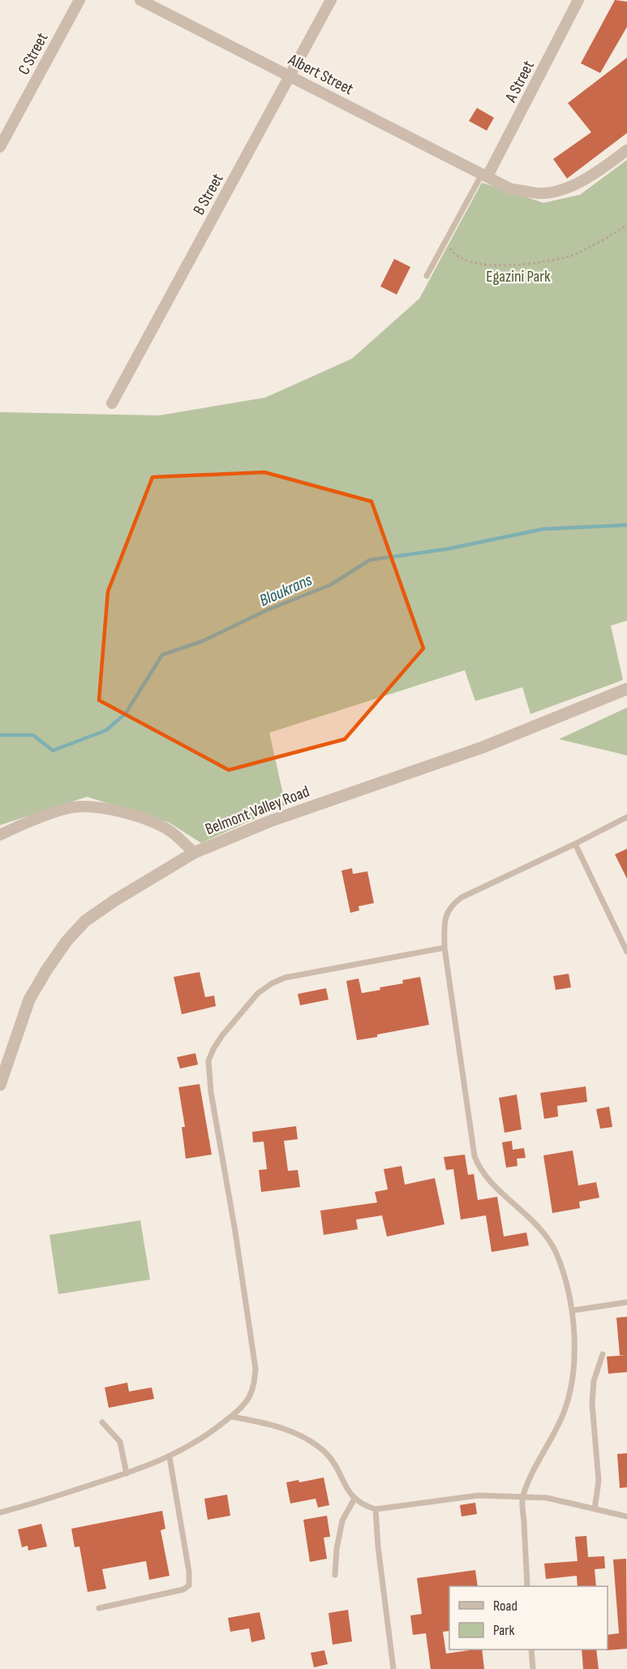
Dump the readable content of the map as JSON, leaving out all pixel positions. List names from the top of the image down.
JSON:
{
  "streets": {
    "street": [
      "C Street",
      "Albert Street",
      "A Street",
      "B Street",
      "Belmont Valley Road"
    ]
  },
  "crossings": [
    ["Albert Street", "A Street"],
    ["Albert Street", "B Street"]
  ],
  "water": ["Bloukrans"],
  "parks": ["Egazini Park"],
  "legend": ["Road", "Park"]
}
